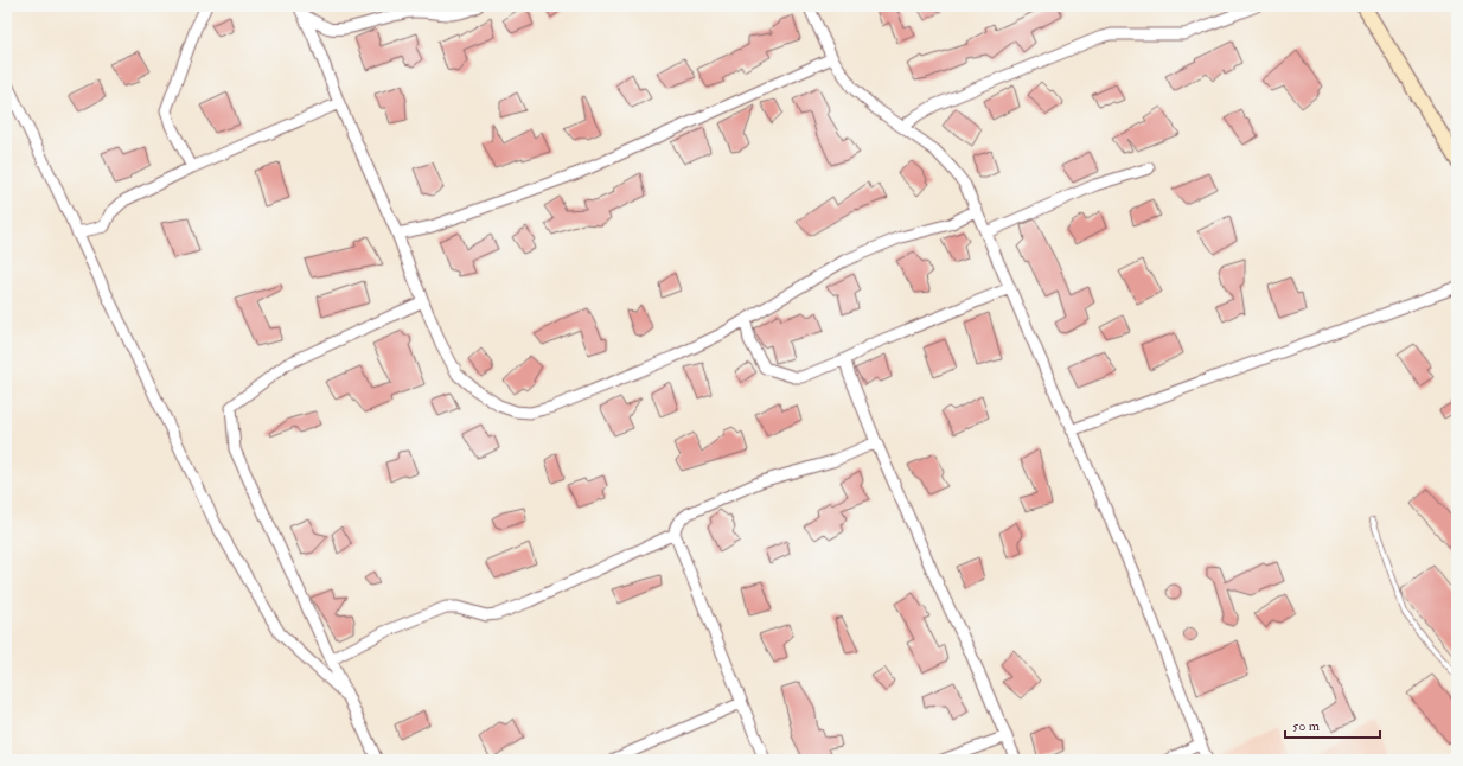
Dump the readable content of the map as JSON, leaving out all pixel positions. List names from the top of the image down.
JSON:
{
  "scale_bar": "50 m"
}
